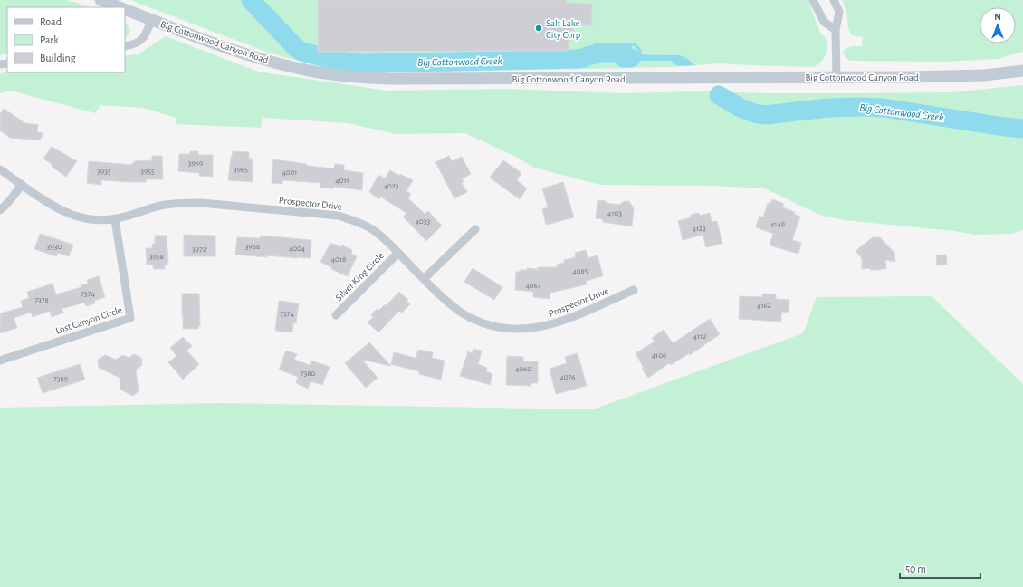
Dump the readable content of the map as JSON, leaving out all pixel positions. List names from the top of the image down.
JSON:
{
  "streets": {
    "main road": ["Big Cottonwood Canyon Road"],
    "street": ["Prospector Drive", "Silver King Circle", "Lost Canyon Circle"]
  },
  "crossings": [
    ["Prospector Drive", "Silver King Circle"],
    ["Prospector Drive", "Lost Canyon Circle"]
  ],
  "water": ["Big Cottonwood Creek"],
  "places": ["Salt Lake City Corp"],
  "house_numbers": [
    "3969",
    "3985",
    "3935",
    "3955",
    "4001",
    "4011",
    "4023",
    "4103",
    "4033",
    "4149",
    "4123",
    "3930",
    "3988",
    "4004",
    "3972",
    "3958",
    "4018",
    "4085",
    "4067",
    "7374",
    "7378",
    "4162",
    "7374",
    "4112",
    "4106",
    "4060",
    "7380",
    "4076",
    "7389"
  ],
  "legend": ["Road", "Park", "Building"],
  "scale_bar": "50 m",
  "north": "top"
}
